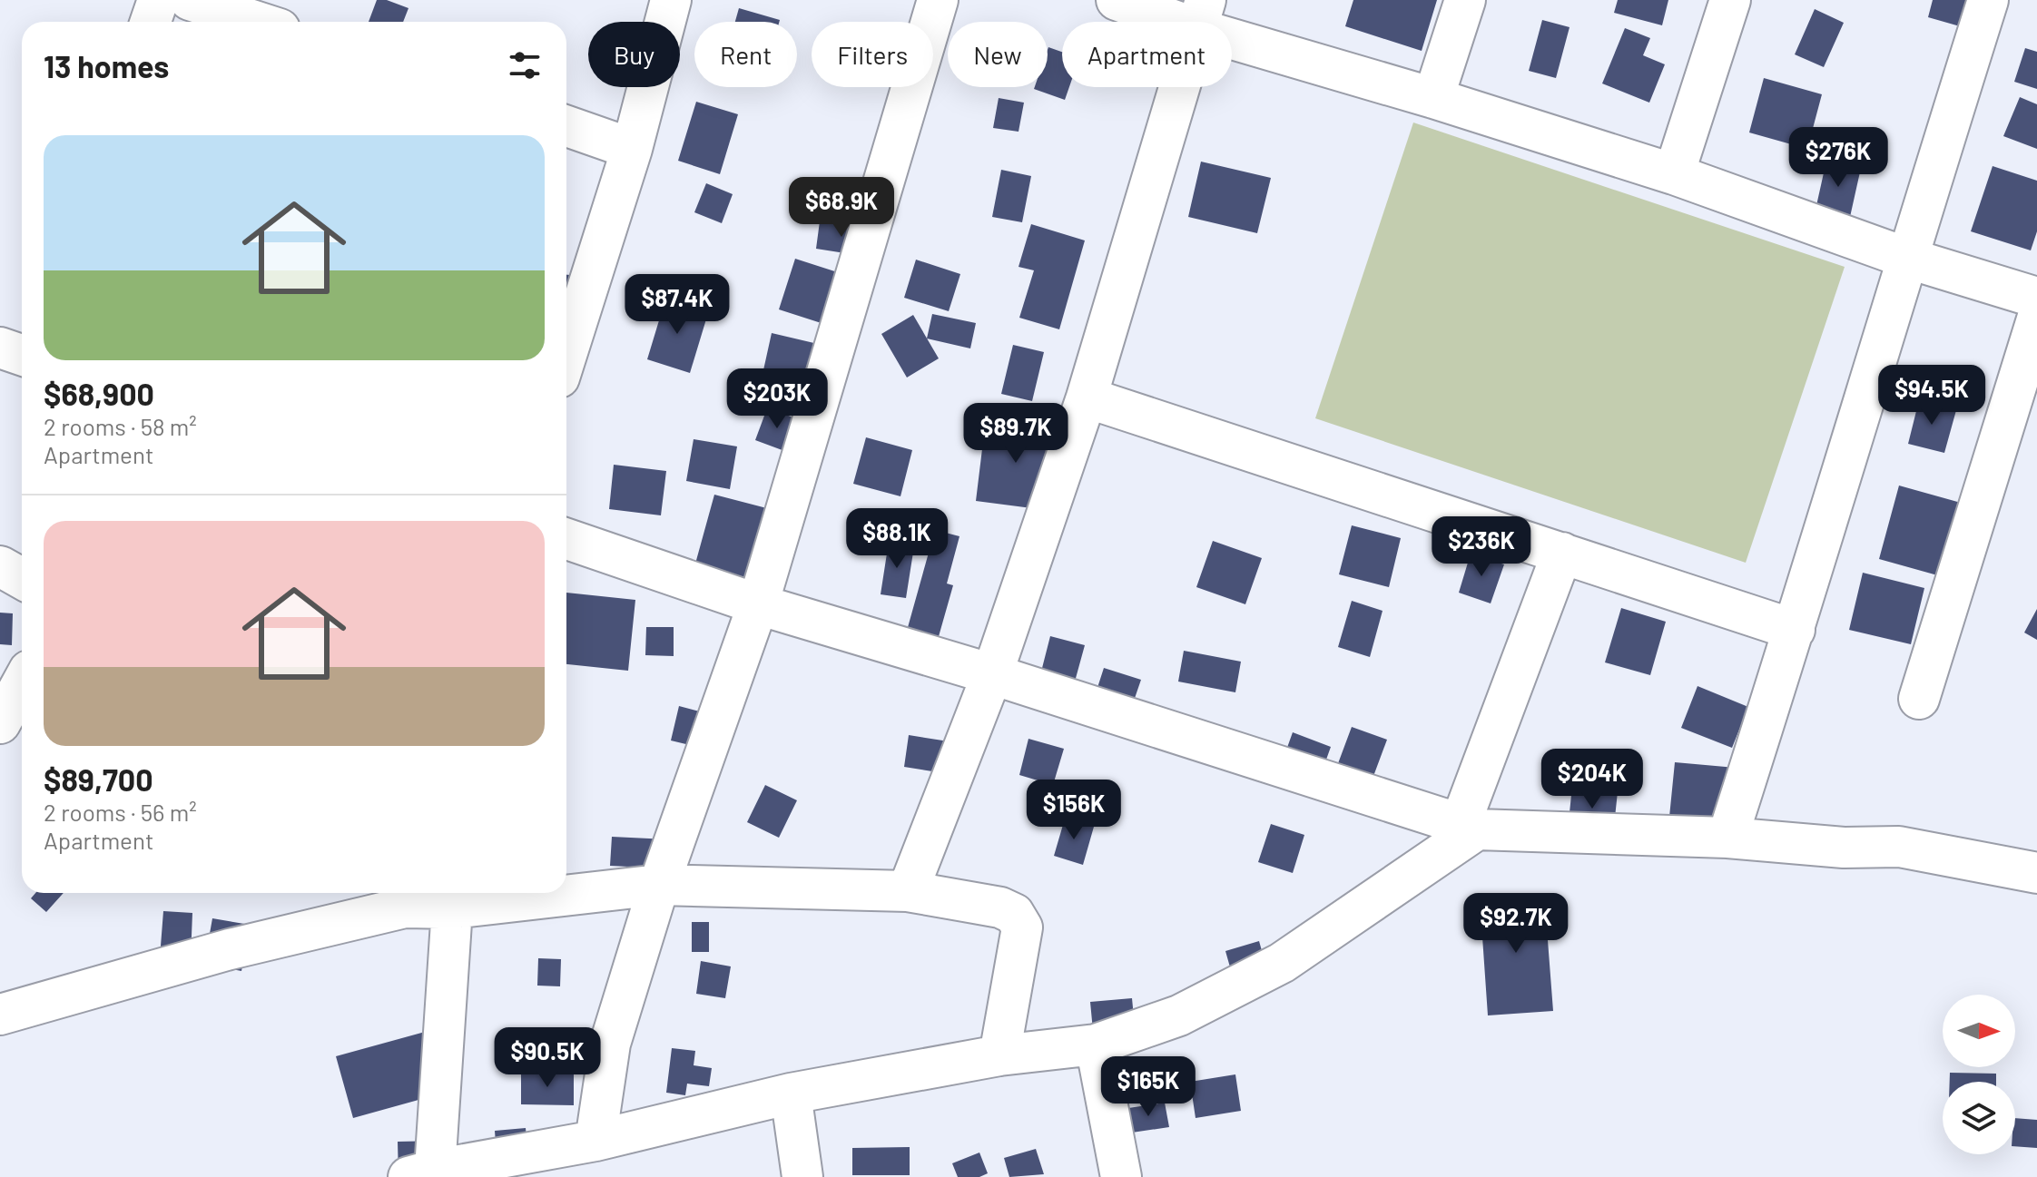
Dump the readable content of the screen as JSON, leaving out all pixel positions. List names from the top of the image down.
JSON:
{
  "north": "right",
  "page": {
    "chip": [
      "Buy",
      "Rent",
      "Filters",
      "New",
      "Apartment"
    ],
    "heading": "13 homes",
    "list": [
      {
        "name": "$68,900",
        "note": "2 rooms · 58 m² · Apartment"
      },
      {
        "name": "$89,700",
        "note": "2 rooms · 56 m² · Apartment"
      }
    ],
    "price": [
      "$276K",
      "$68.9K",
      "$87.4K",
      "$94.5K",
      "$203K",
      "$89.7K",
      "$88.1K",
      "$236K",
      "$204K",
      "$156K",
      "$92.7K",
      "$90.5K",
      "$165K"
    ]
  }
}
